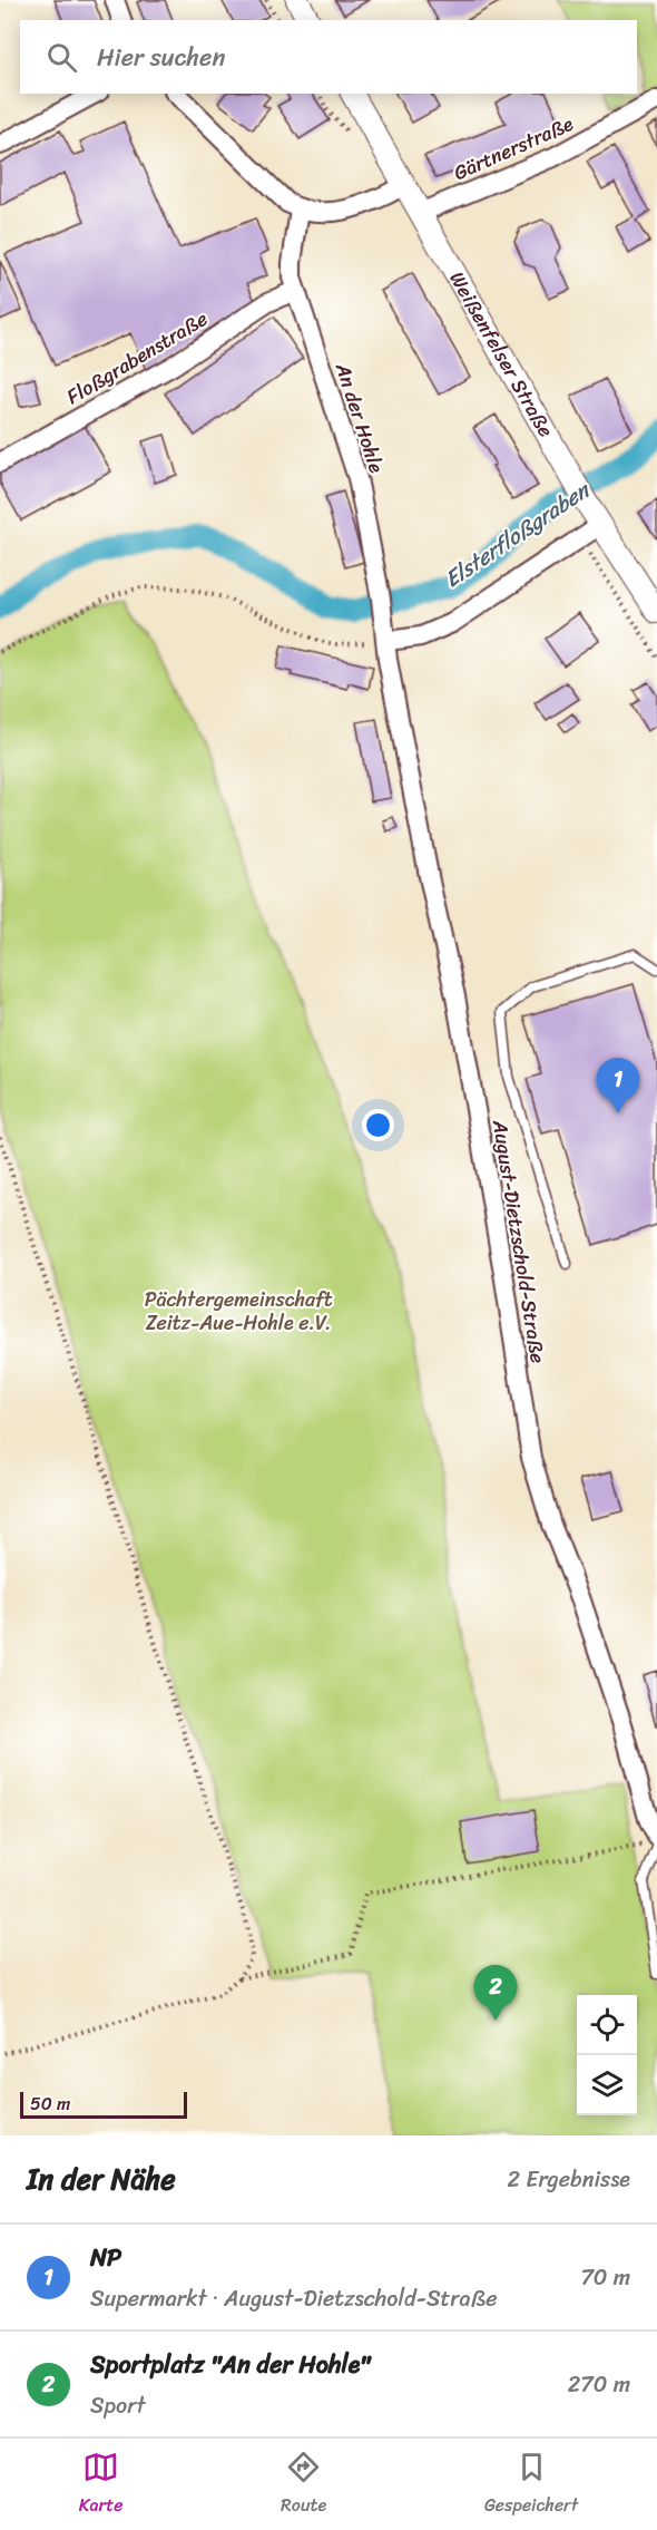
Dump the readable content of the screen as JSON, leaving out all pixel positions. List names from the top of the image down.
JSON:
{
  "streets": {
    "street": [
      "Gärtnerstraße",
      "Weißenfelser Straße",
      "Floßgrabenstraße",
      "An der Hohle",
      "August-Dietzschold-Straße"
    ]
  },
  "crossings": [
    ["Gärtnerstraße", "Weißenfelser Straße"],
    ["Floßgrabenstraße", "An der Hohle"],
    ["An der Hohle", "August-Dietzschold-Straße"]
  ],
  "water": ["Elsterfloßgraben"],
  "parks": ["Pächtergemeinschaft Zeitz-Aue-Hohle e.V."],
  "scale_bar": "50 m",
  "page": {
    "search": "Hier suchen",
    "pins": ["1", "2"],
    "scale": "50 m",
    "heading": ["In der Nähe", "2 Ergebnisse"],
    "list": [
      {
        "mark": "1",
        "name": "NP",
        "note": "Supermarkt · August-Dietzschold-Straße",
        "value": "70 m"
      },
      {
        "mark": "2",
        "name": "Sportplatz \"An der Hohle\"",
        "note": "Sport",
        "value": "270 m"
      }
    ],
    "nav": ["Karte", "Route", "Gespeichert"]
  }
}
